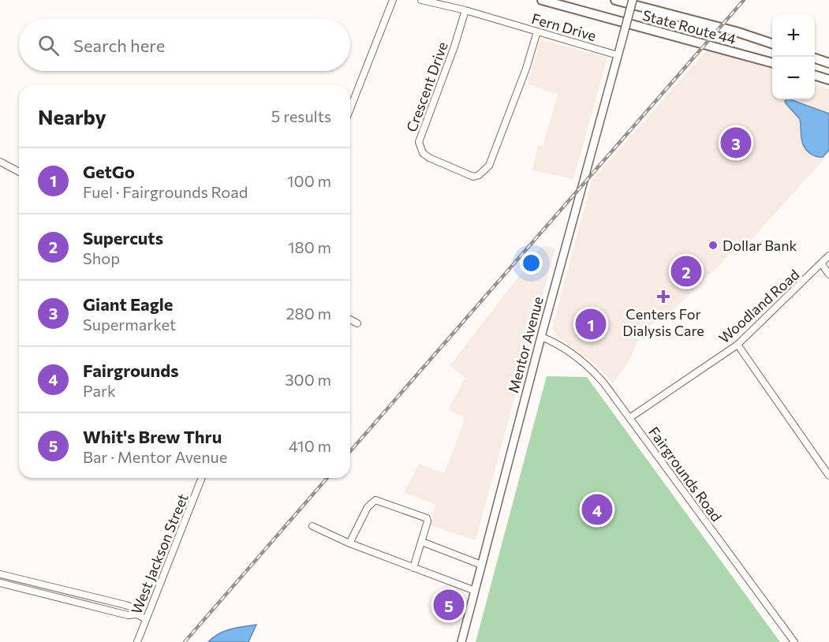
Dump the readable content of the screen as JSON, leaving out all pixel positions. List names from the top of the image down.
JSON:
{
  "streets": {
    "highway": ["State Route 44"],
    "main road": ["Mentor Avenue"],
    "street": [
      "Fern Drive",
      "Crescent Drive",
      "Woodland Road",
      "Fairgrounds Road",
      "West Jackson Street"
    ]
  },
  "crossings": [
    ["Fern Drive", "Crescent Drive"],
    ["Fern Drive", "Mentor Avenue"],
    ["Woodland Road", "Fairgrounds Road"],
    ["Mentor Avenue", "Fairgrounds Road"]
  ],
  "places": {
    "other": ["Dollar Bank"],
    "health": ["Centers For Dialysis Care"]
  },
  "page": {
    "map_buttons": ["+", "−"],
    "search": "Search here",
    "heading": ["Nearby", "5 results"],
    "pins": [
      "3",
      "2",
      "1",
      "4",
      "5"
    ],
    "list": [
      {
        "mark": "1",
        "name": "GetGo",
        "note": "Fuel · Fairgrounds Road",
        "value": "100 m"
      },
      {
        "mark": "2",
        "name": "Supercuts",
        "note": "Shop",
        "value": "180 m"
      },
      {
        "mark": "3",
        "name": "Giant Eagle",
        "note": "Supermarket",
        "value": "280 m"
      },
      {
        "mark": "4",
        "name": "Fairgrounds",
        "note": "Park",
        "value": "300 m"
      },
      {
        "mark": "5",
        "name": "Whit's Brew Thru",
        "note": "Bar · Mentor Avenue",
        "value": "410 m"
      }
    ]
  }
}
